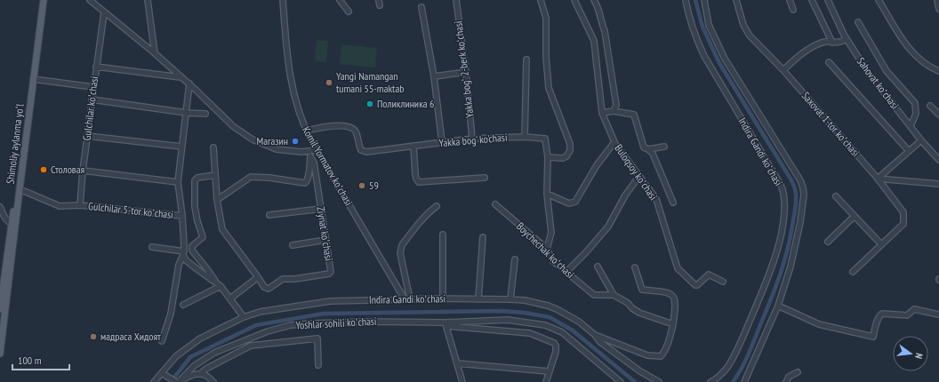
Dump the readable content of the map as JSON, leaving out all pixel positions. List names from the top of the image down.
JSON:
{
  "streets": {
    "main road": ["Shimoliy aylanma yoʻl"],
    "street": [
      "Yakka bogʻ 2-berk koʻchasi",
      "Sahovat koʻchasi",
      "Gulchilar koʻchasi",
      "Saxovat 1-tor koʻchasi",
      "Yakka bog' ko'chasi",
      "Indira Gandi koʻchasi",
      "Komil Yormatov koʻchasi",
      "Buloqsoy koʻchasi",
      "Gulchilar 5-tor koʻchasi",
      "Ziynat koʻchasi",
      "Boychechak koʻchasi",
      "Yoshlar sohili koʻchasi"
    ]
  },
  "crossings": [
    ["Yakka bogʻ 2-berk koʻchasi", "Yakka bog' ko'chasi"],
    ["Gulchilar koʻchasi", "Gulchilar 5-tor koʻchasi"],
    ["Yakka bog' ko'chasi", "Komil Yormatov koʻchasi"],
    ["Yakka bog' ko'chasi", "Boychechak koʻchasi"],
    ["Shimoliy aylanma yoʻl", "Gulchilar 5-tor koʻchasi"],
    ["Indira Gandi koʻchasi", "Komil Yormatov koʻchasi"],
    ["Komil Yormatov koʻchasi", "Ziynat koʻchasi"]
  ],
  "places": [
    "Yangi Namangan tumani 55-maktab",
    "Поликлиника 6",
    "Магазин",
    "Столовая",
    "59",
    "мадраса Хидоят"
  ],
  "scale_bar": "100 m",
  "north": "right"
}
